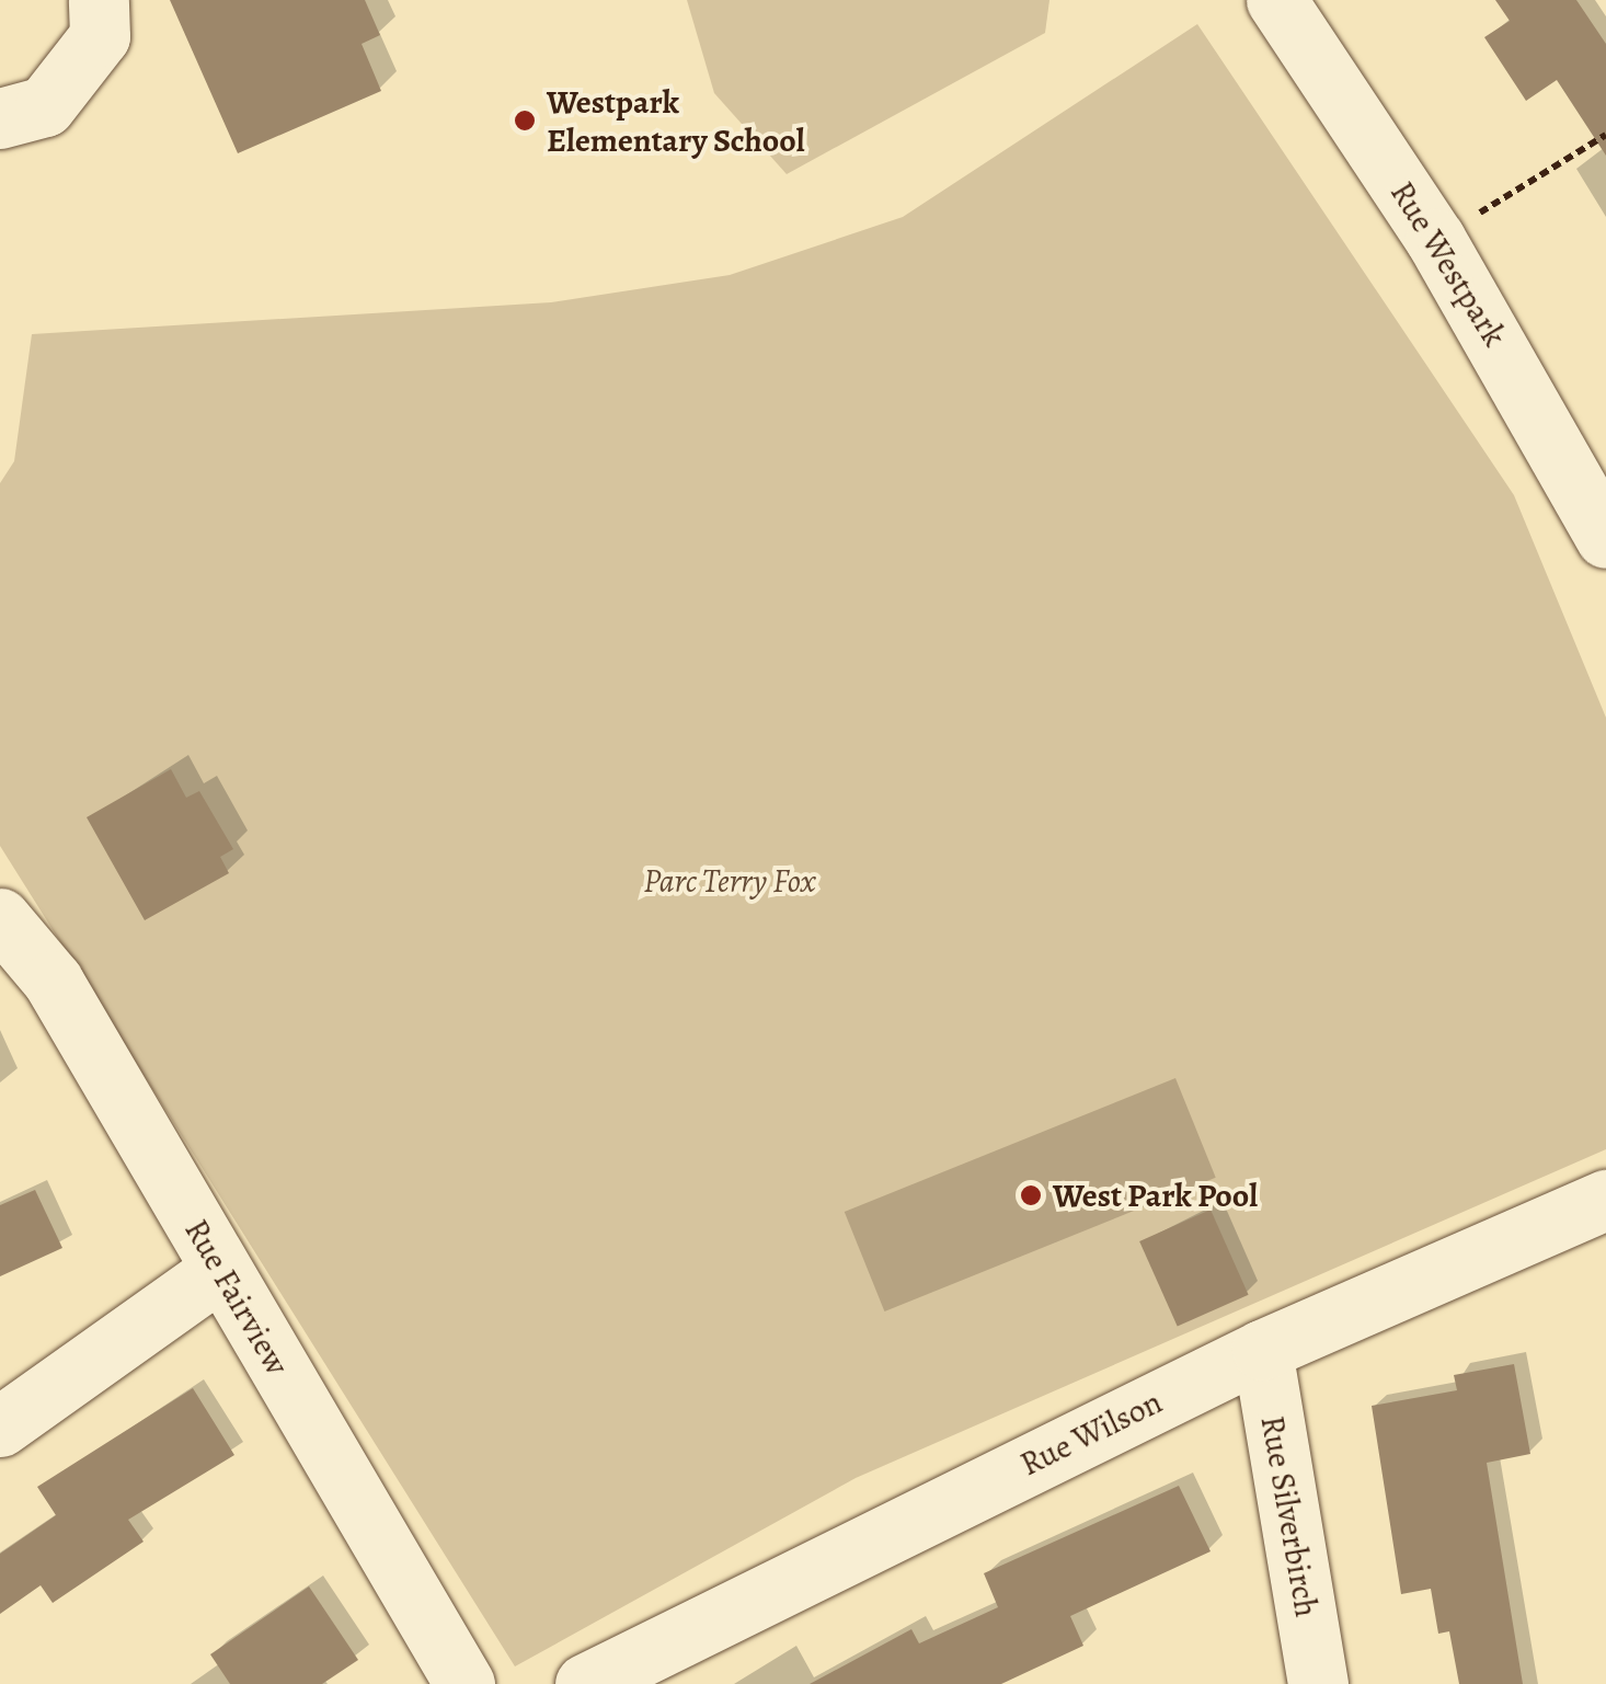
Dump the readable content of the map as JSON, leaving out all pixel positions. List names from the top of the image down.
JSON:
{
  "streets": {
    "street": [
      "Rue Westpark",
      "Rue Fairview",
      "Rue Wilson",
      "Rue Silverbirch"
    ]
  },
  "crossings": [
    ["Rue Wilson", "Rue Silverbirch"]
  ],
  "parks": ["Parc Terry Fox"],
  "places": ["Westpark Elementary School", "West Park Pool"]
}
